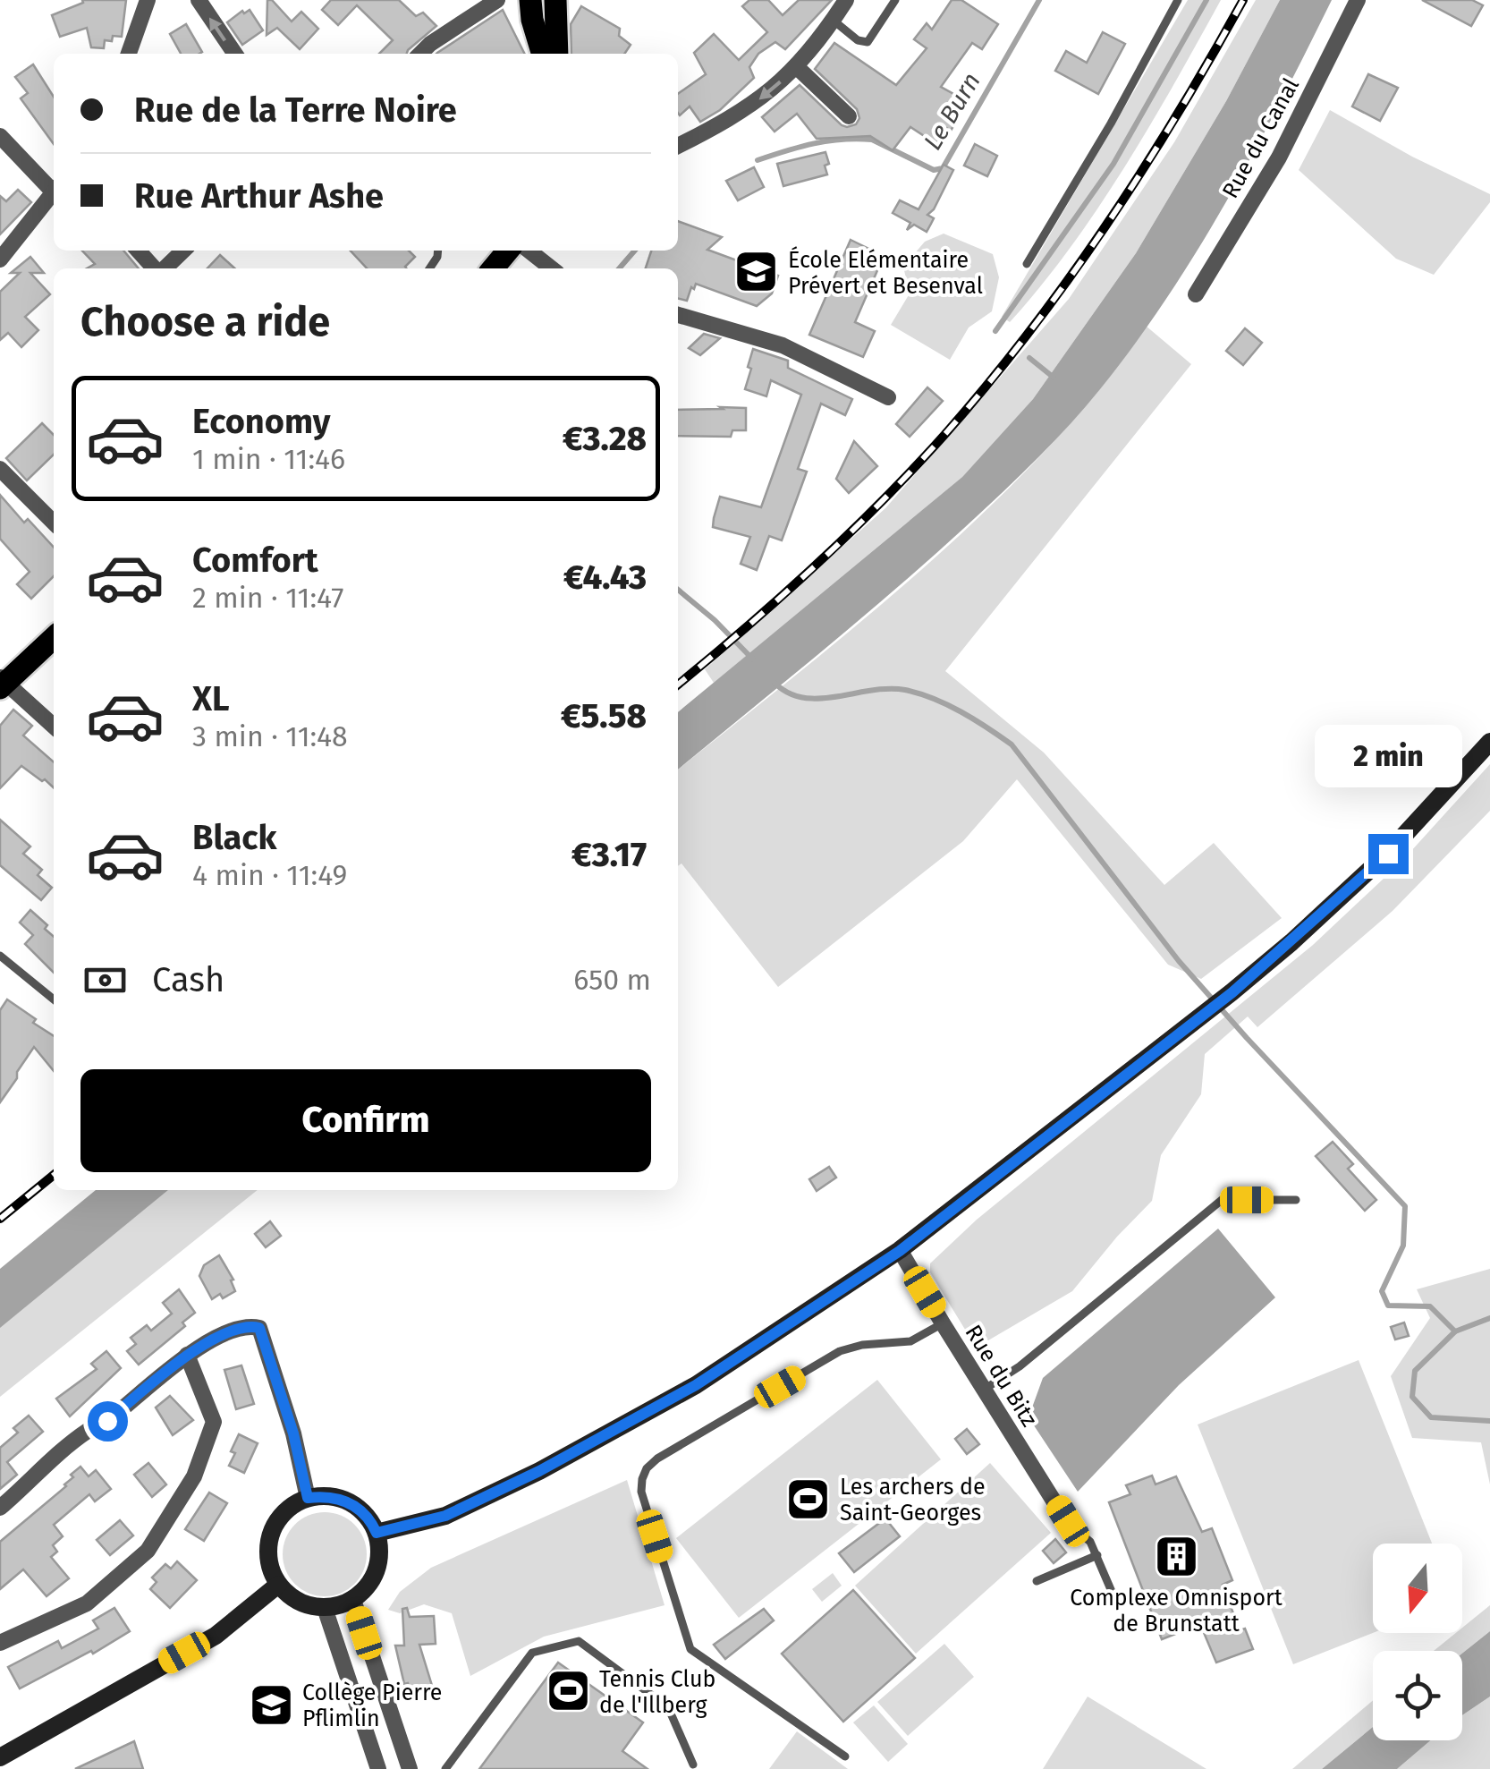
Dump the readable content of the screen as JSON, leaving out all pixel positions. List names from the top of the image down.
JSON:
{
  "streets": {
    "street": ["Rue du Canal", "Rue du Bitz"]
  },
  "water": ["Le Burn"],
  "places": {
    "school or university": ["École Elémentaire Prévert et Besenval", "Collège Pierre Pflimlin"],
    "sports": ["Les archers de Saint-Georges", "Tennis Club de l'Illberg"],
    "building": ["Complexe Omnisport de Brunstatt"]
  },
  "north": "bottom",
  "page": {
    "banner": ["Rue de la Terre Noire", "Rue Arthur Ashe"],
    "heading": "Choose a ride",
    "list": [
      {
        "name": "Economy",
        "note": "1 min · 11:46",
        "value": "€3.28"
      },
      {
        "name": "Comfort",
        "note": "2 min · 11:47",
        "value": "€4.43"
      },
      {
        "name": "XL",
        "note": "3 min · 11:48",
        "value": "€5.58"
      },
      {
        "name": "Black",
        "note": "4 min · 11:49",
        "value": "€3.17"
      }
    ],
    "bubble": "2 min",
    "pay": ["Cash", "650 m"],
    "buttons": "Confirm"
  }
}
